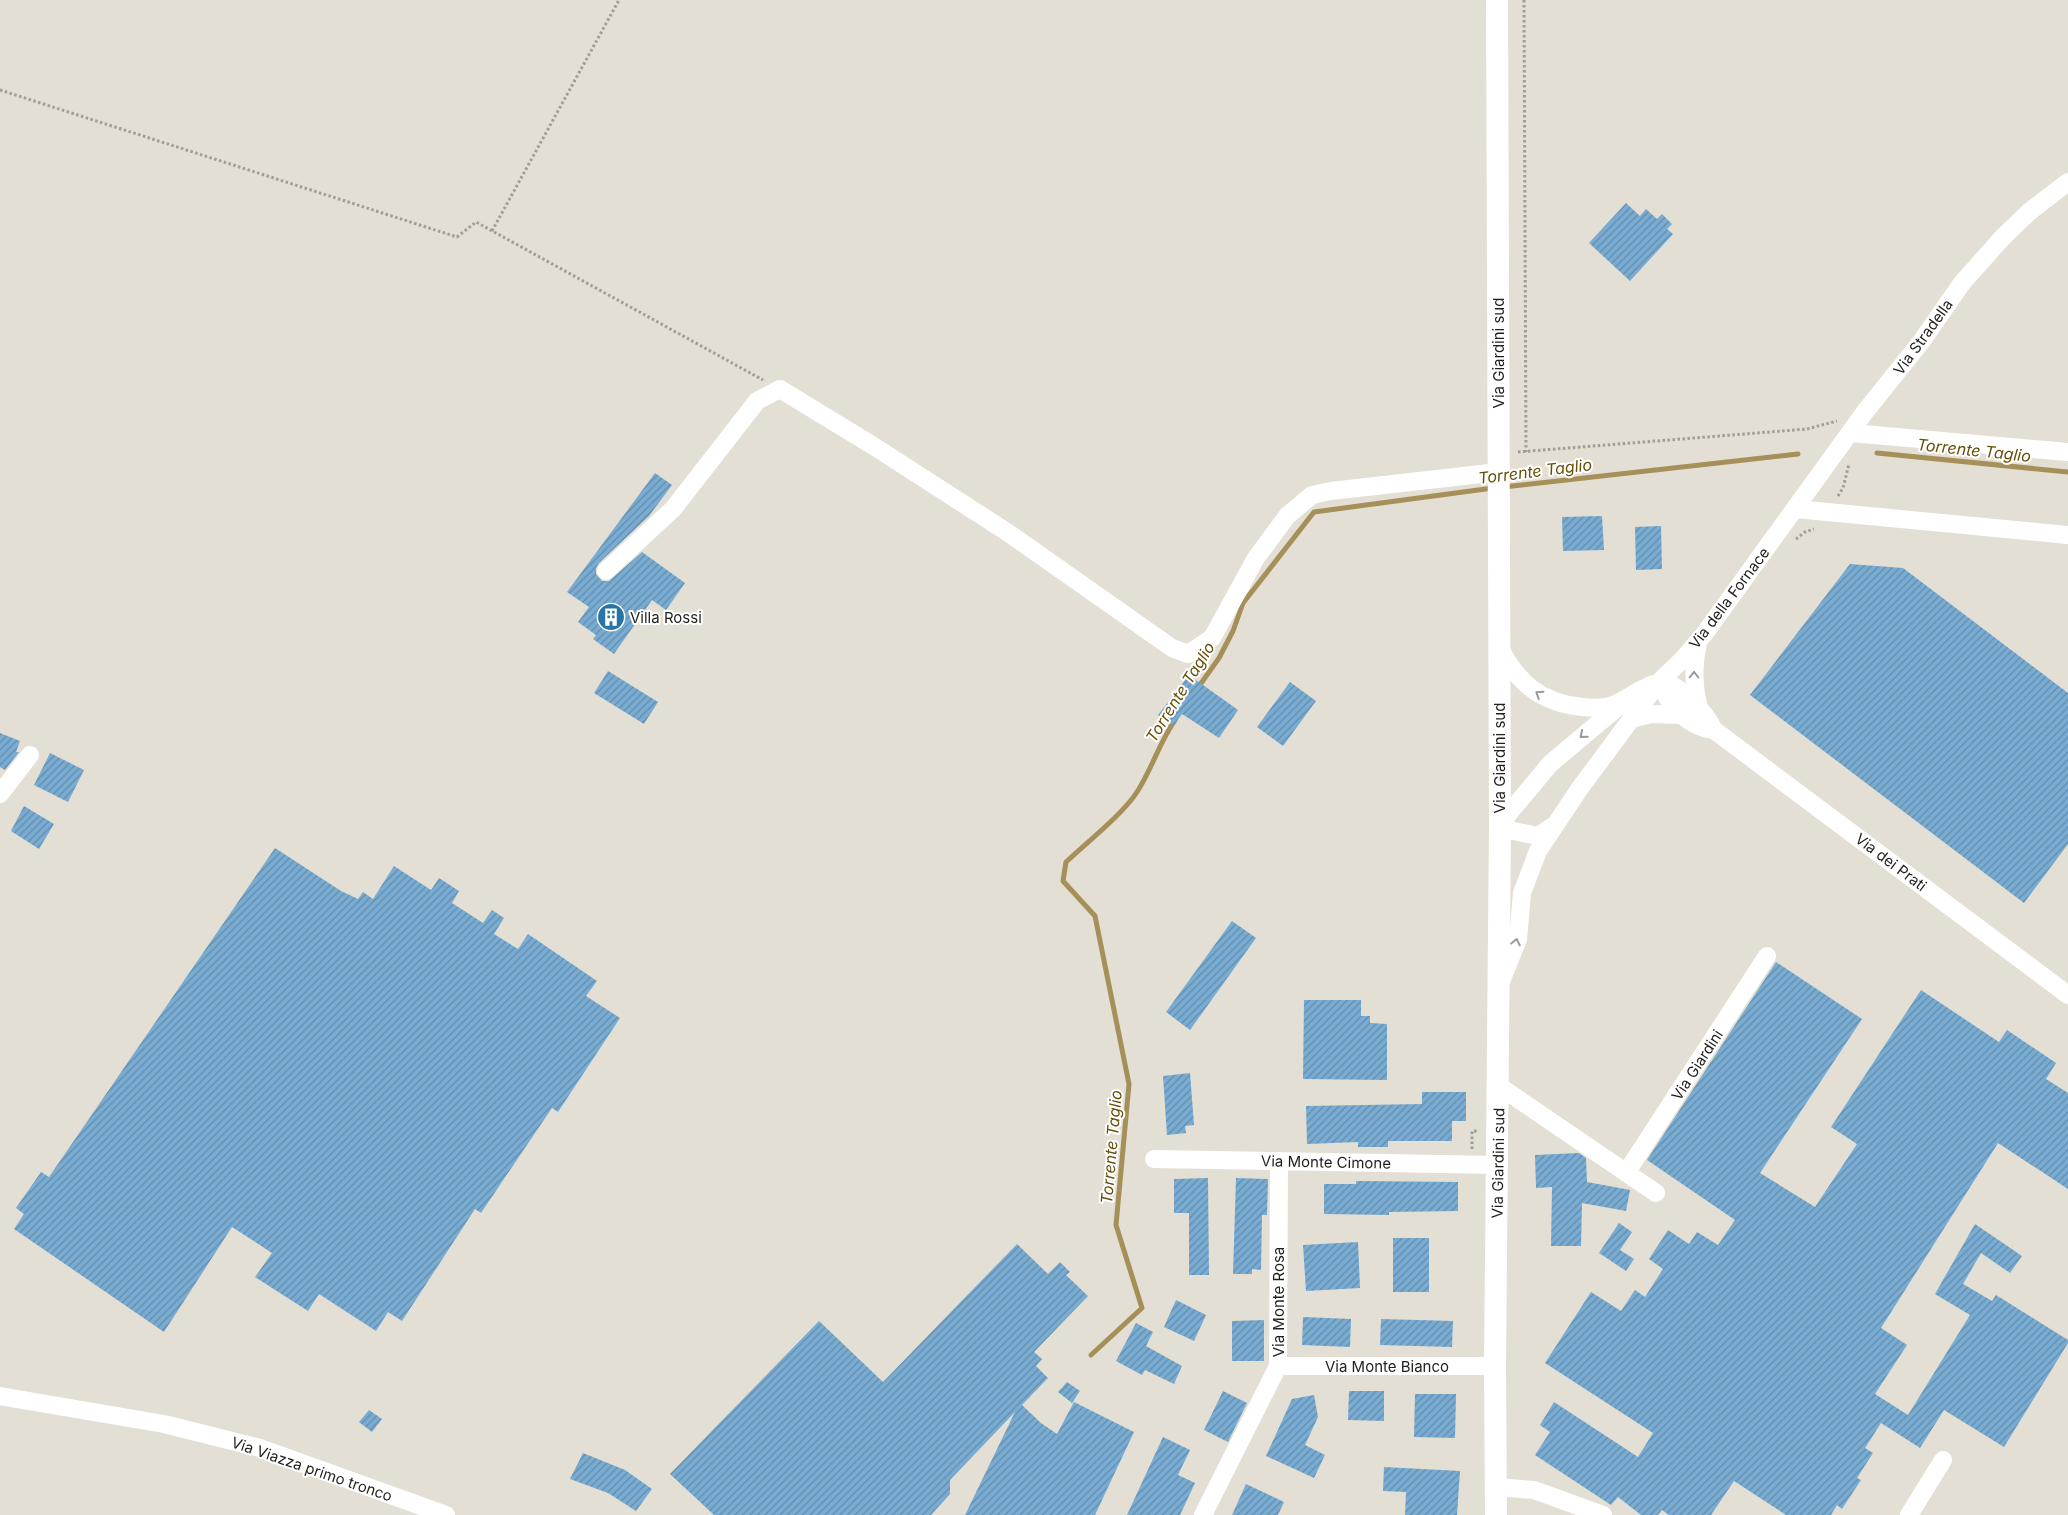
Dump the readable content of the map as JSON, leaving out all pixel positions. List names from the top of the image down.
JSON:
{
  "streets": {
    "main road": ["Via Giardini sud"],
    "street": [
      "Via Stradella",
      "Via della Fornace",
      "Via dei Prati",
      "Via Giardini",
      "Via Monte Cimone",
      "Via Monte Rosa",
      "Via Monte Bianco",
      "Via Viazza primo tronco"
    ]
  },
  "crossings": [
    ["Via Stradella", "Via della Fornace"],
    ["Via Giardini sud", "Via Monte Cimone"],
    ["Via Giardini sud", "Via Monte Bianco"],
    ["Via Monte Cimone", "Via Monte Rosa"],
    ["Via Monte Rosa", "Via Monte Bianco"]
  ],
  "water": ["Torrente Taglio"],
  "places": {
    "building": ["Villa Rossi"]
  }
}
